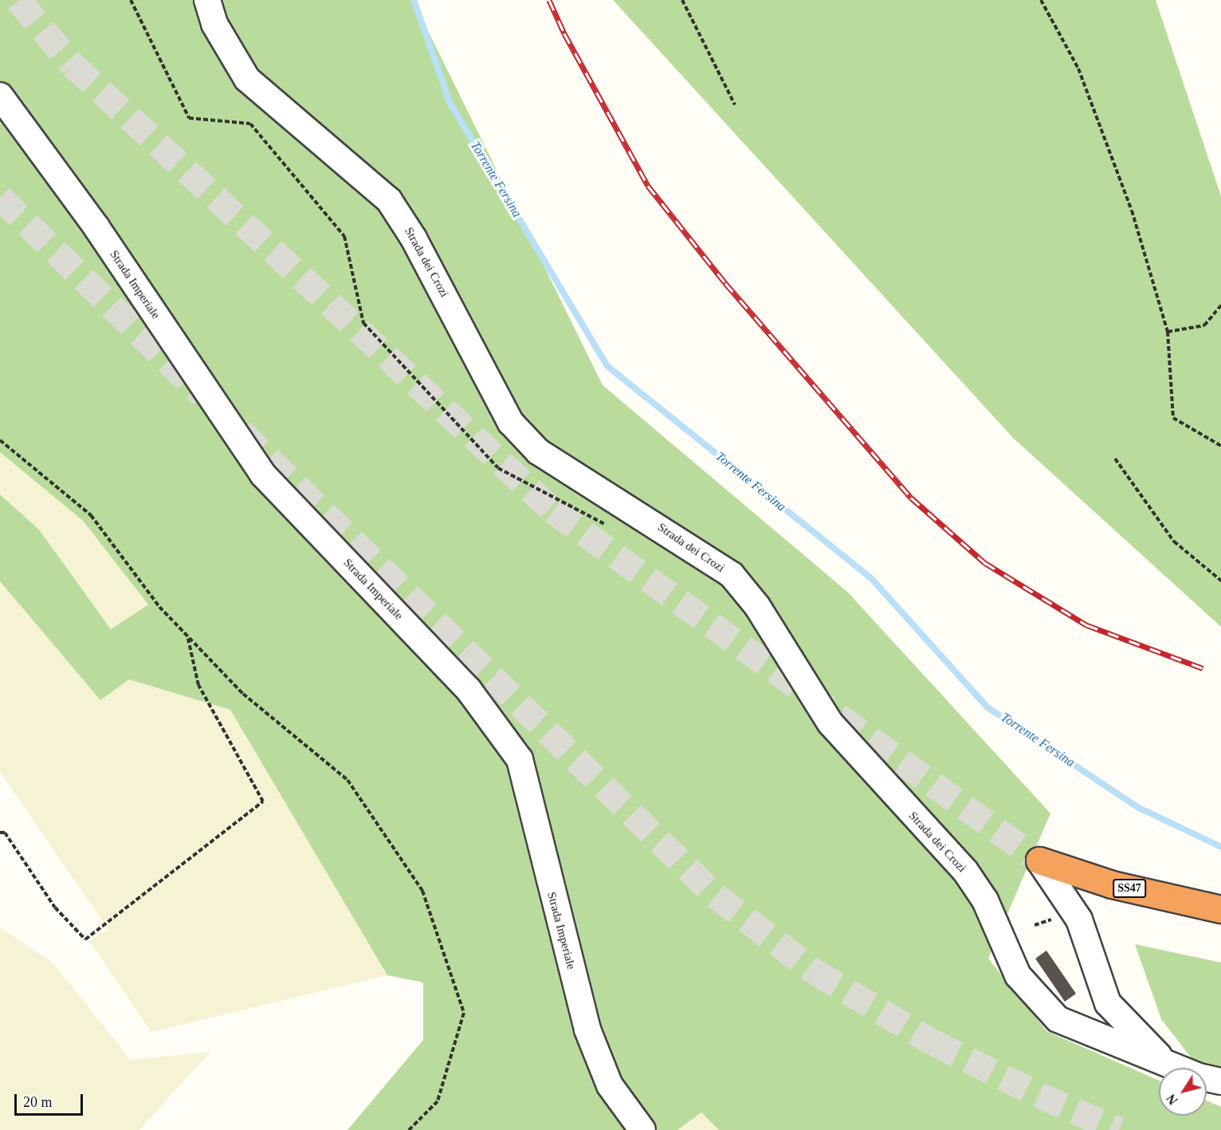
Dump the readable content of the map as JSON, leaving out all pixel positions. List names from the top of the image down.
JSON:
{
  "streets": {
    "highway": ["SS47"],
    "street": ["Strada dei Crozi", "Strada Imperiale"]
  },
  "water": ["Torrente Fersina"],
  "scale_bar": "20 m",
  "north": "bottom left"
}
